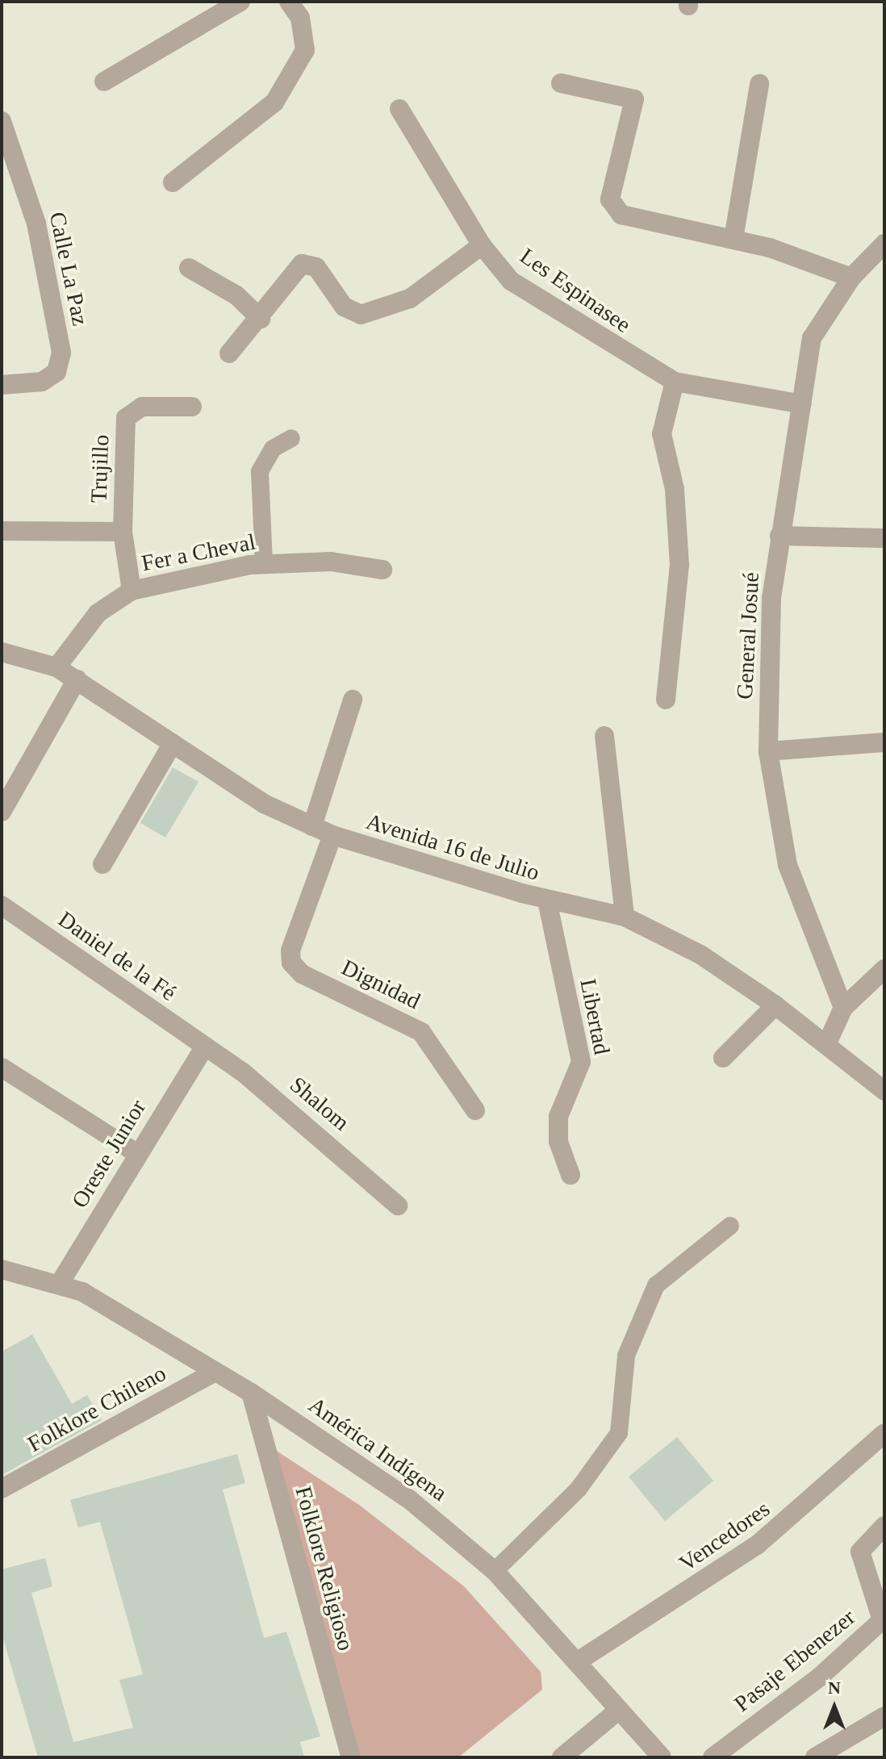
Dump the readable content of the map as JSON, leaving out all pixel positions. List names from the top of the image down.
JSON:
{
  "streets": {
    "street": [
      "Calle La Paz",
      "Les Espinasee",
      "Trujillo",
      "Fer a Cheval",
      "General Josué",
      "Avenida 16 de Julio",
      "Daniel de la Fé",
      "Dignidad",
      "Libertad",
      "Shalom",
      "Oreste Junior",
      "Folklore Chileno",
      "América Indígena",
      "Vencedores",
      "Folklore Religioso",
      "Pasaje Ebenezer"
    ]
  },
  "crossings": [
    ["Les Espinasee", "General Josué"],
    ["Trujillo", "Fer a Cheval"],
    ["Fer a Cheval", "Avenida 16 de Julio"],
    ["Avenida 16 de Julio", "Dignidad"],
    ["Avenida 16 de Julio", "Libertad"],
    ["Daniel de la Fé", "Shalom"],
    ["Daniel de la Fé", "Oreste Junior"],
    ["Shalom", "Oreste Junior"],
    ["Oreste Junior", "América Indígena"],
    ["Folklore Chileno", "América Indígena"],
    ["América Indígena", "Vencedores"],
    ["América Indígena", "Folklore Religioso"]
  ],
  "north": "top"
}
